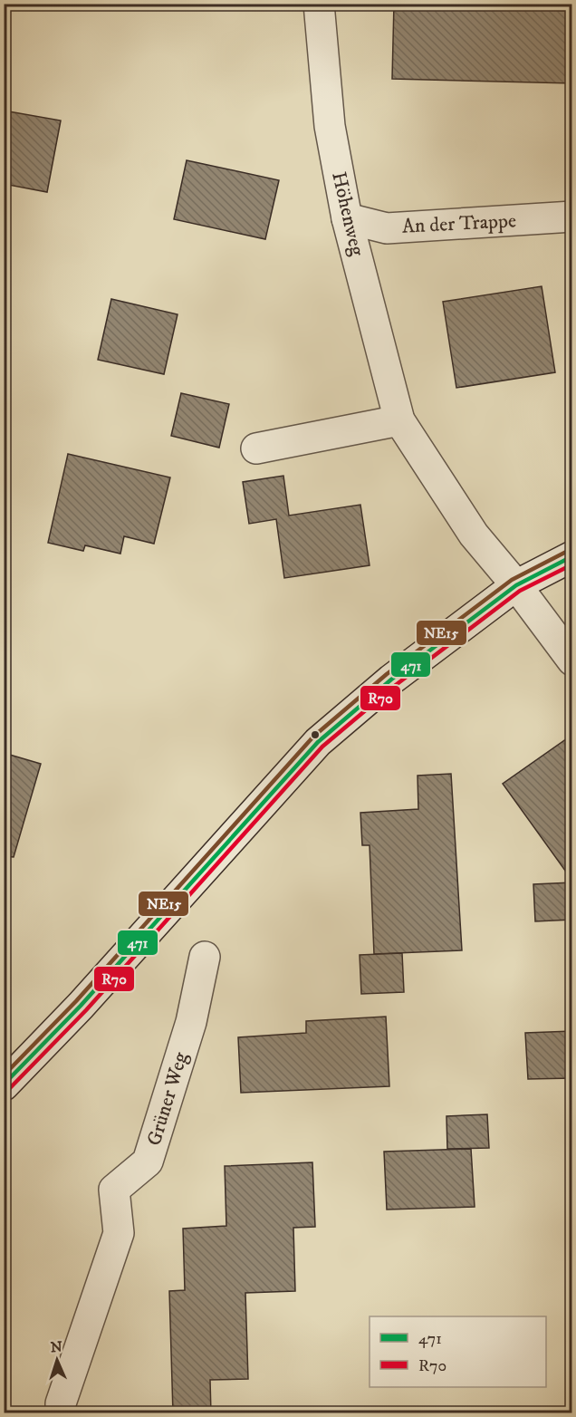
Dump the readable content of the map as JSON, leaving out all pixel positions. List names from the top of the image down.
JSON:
{
  "streets": {
    "street": ["Höhenweg", "An der Trappe", "Grüner Weg"]
  },
  "crossings": [
    ["Höhenweg", "An der Trappe"]
  ],
  "lines": ["transit line NE15", "transit line 471", "transit line R70"],
  "legend": ["471", "R70"],
  "north": "top"
}
